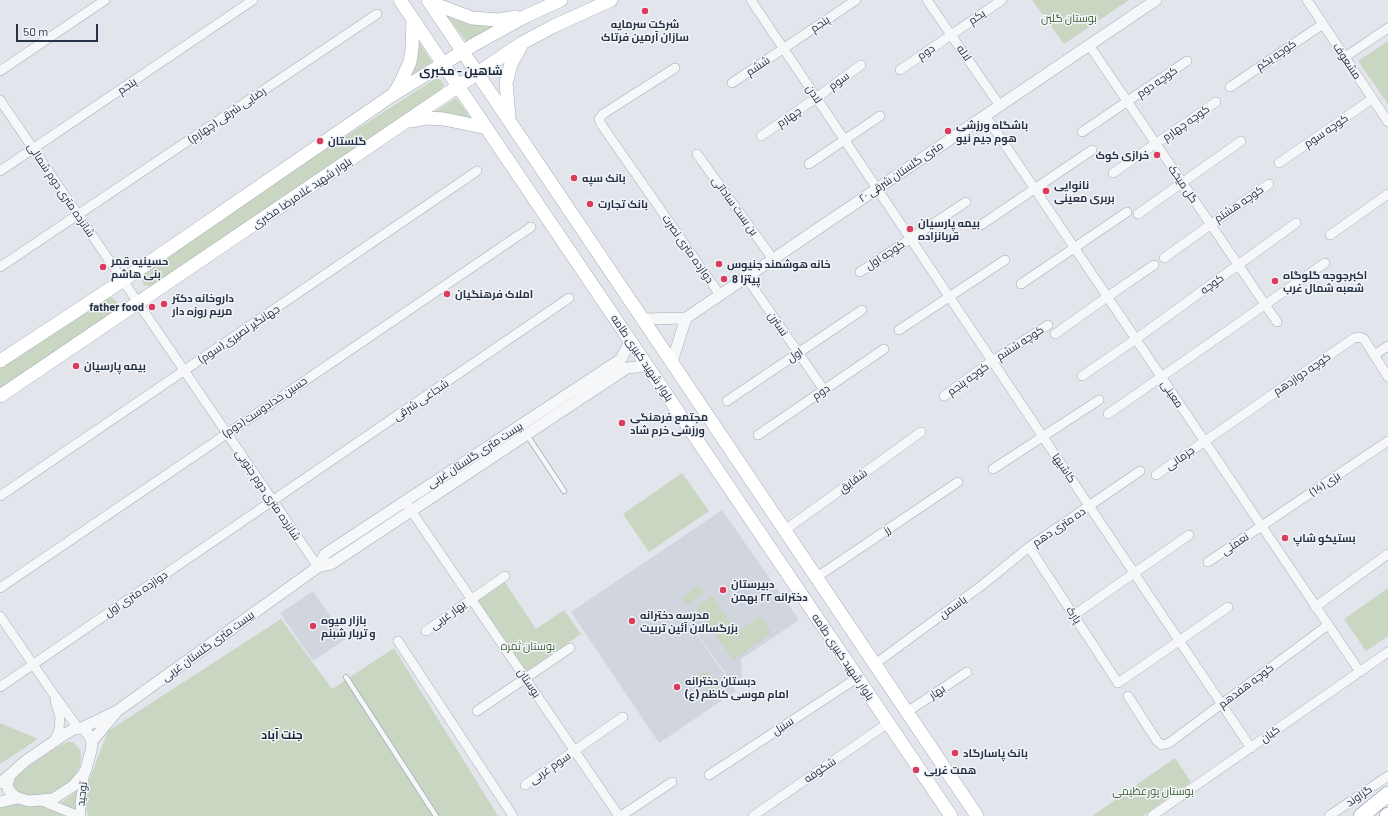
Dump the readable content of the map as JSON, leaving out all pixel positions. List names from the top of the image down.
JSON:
{
  "streets": {
    "main road": ["بلوار شهید غلامرضا مخبری", "بلوار شهید کبیری طامه"],
    "street": [
      "یکم",
      "پنجم",
      "دوم",
      "لاله",
      "کوچه یکم",
      "مشعوف",
      "ششم",
      "سوم",
      "کوچه دوم",
      "لادن",
      "رضایی شرقی (چهارم)",
      "چهارم",
      "کوچه چهارم",
      "کوچه سوم",
      "۲۰ متری گلستان شرقی",
      "گل میخک",
      "شانزده متری دوم شمالی",
      "کوچه هشتم",
      "بن بست ساداتی",
      "دوازده متری نصرت",
      "کوچه اول",
      "کوچه",
      "نسترن",
      "جهانگیر نصیری (سوم)",
      "کوچه ششم",
      "اول",
      "کوچه دوازدهم",
      "کوچه پنجم",
      "معینی",
      "شجاعی شرقی",
      "حسین خدادوست (دوم)",
      "بیست متری گلستان غربی",
      "جزمانی",
      "کاشیها",
      "شقایق",
      "بزی (14)",
      "شانزده متری دوم جنوبی",
      "ده متری دهم",
      "رز",
      "نعمتی",
      "دوازده متری اول",
      "یاسمن",
      "یهار غربی",
      "پارک",
      "بوستان",
      "کوچه هفدهم",
      "بهار",
      "سنبل",
      "کیان",
      "سوم غربی",
      "شکوفه",
      "توحید",
      "گزاوند"
    ]
  },
  "crossings": [
    ["یکم", "دوم"],
    ["یکم", "لاله"],
    ["پنجم", "ششم"],
    ["پنجم", "لادن"],
    ["پنجم", "شانزده متری دوم شمالی"],
    ["دوم", "لاله"],
    ["دوم", "نسترن"],
    ["لاله", "۲۰ متری گلستان شرقی"],
    ["کوچه یکم", "مشعوف"],
    ["مشعوف", "کوچه سوم"],
    ["ششم", "لادن"],
    ["سوم", "لادن"],
    ["سوم", "چهارم"],
    ["کوچه دوم", "گل میخک"],
    ["لادن", "چهارم"],
    ["لادن", "۲۰ متری گلستان شرقی"],
    ["لادن", "کاشیها"],
    ["رضایی شرقی (چهارم)", "شانزده متری دوم شمالی"],
    ["کوچه چهارم", "گل میخک"],
    ["۲۰ متری گلستان شرقی", "گل میخک"],
    ["۲۰ متری گلستان شرقی", "بن بست ساداتی"],
    ["۲۰ متری گلستان شرقی", "دوازده متری نصرت"],
    ["۲۰ متری گلستان شرقی", "نسترن"],
    ["۲۰ متری گلستان شرقی", "معینی"],
    ["۲۰ متری گلستان شرقی", "کاشیها"],
    ["گل میخک", "کوچه هشتم"],
    ["گل میخک", "کوچه"],
    ["شانزده متری دوم شمالی", "بلوار شهید غلامرضا مخبری"],
    ["شانزده متری دوم شمالی", "شانزده متری دوم جنوبی"],
    ["بلوار شهید غلامرضا مخبری", "بلوار شهید کبیری طامه"],
    ["بلوار شهید غلامرضا مخبری", "شانزده متری دوم جنوبی"],
    ["کوچه اول", "کاشیها"],
    ["کوچه", "معینی"],
    ["نسترن", "اول"],
    ["جهانگیر نصیری (سوم)", "شانزده متری دوم جنوبی"],
    ["کوچه ششم", "کوچه پنجم"],
    ["کوچه ششم", "کاشیها"],
    ["بلوار شهید کبیری طامه", "بیست متری گلستان غربی"],
    ["بلوار شهید کبیری طامه", "شقایق"],
    ["بلوار شهید کبیری طامه", "رز"],
    ["بلوار شهید کبیری طامه", "یاسمن"],
    ["بلوار شهید کبیری طامه", "بهار"],
    ["بلوار شهید کبیری طامه", "سنبل"],
    ["بلوار شهید کبیری طامه", "شکوفه"],
    ["کوچه دوازدهم", "معینی"],
    ["کوچه دوازدهم", "جزمانی"],
    ["کوچه پنجم", "کاشیها"],
    ["معینی", "جزمانی"],
    ["معینی", "بزی (14)"],
    ["معینی", "نعمتی"],
    ["معینی", "کوچه هفدهم"],
    ["معینی", "کیان"],
    ["شجاعی شرقی", "شانزده متری دوم جنوبی"],
    ["شجاعی شرقی", "دوازده متری اول"],
    ["حسین خدادوست (دوم)", "شانزده متری دوم جنوبی"],
    ["بیست متری گلستان غربی", "شانزده متری دوم جنوبی"],
    ["بیست متری گلستان غربی", "بوستان"],
    ["کاشیها", "ده متری دهم"],
    ["کاشیها", "پارک"],
    ["کاشیها", "کوچه هفدهم"],
    ["کاشیها", "کیان"],
    ["بزی (14)", "نعمتی"],
    ["شانزده متری دوم جنوبی", "دوازده متری اول"],
    ["ده متری دهم", "یاسمن"],
    ["ده متری دهم", "پارک"],
    ["یاسمن", "پارک"],
    ["یهار غربی", "بوستان"],
    ["بوستان", "سوم غربی"]
  ],
  "districts": ["شاهین - مخبری", "جنت آباد"],
  "parks": ["بوستان گلبن", "بوستان ثمره", "بوستان پورعظیمی"],
  "places": [
    "شرکت سرمایه سازان آرمین فرتاک",
    "باشگاه ورزشی هوم جیم نیو",
    "گلستان",
    "خرازی کوک",
    "بانک سپه",
    "نانوایی بربری معینی",
    "بانک تجارت",
    "بیمه پارسیان قربانزاده",
    "خانه هوشمند جنیوس",
    "حسینیه قمر بنی هاشم",
    "پیتزا 8",
    "اکبرجوجه گلوگاه شعبه شمال غرب",
    "املاک فرهنگیان",
    "داروخانه دکتر مریم روزه دار",
    "father food",
    "بیمه پارسیان",
    "مجتمع فرهنگی ورزشی خرم شاد",
    "بستیکو شاپ",
    "دبیرستان دخترانه ۲۲ بهمن",
    "مدرسه دخترانه بزرگسالان آئین تربیت",
    "بازار میوه و تربار شبنم",
    "دبستان دخترانه امام موسی کاظم (ع)",
    "بانک پاسارگاد",
    "همت غربی"
  ],
  "scale_bar": "50 m"
}
